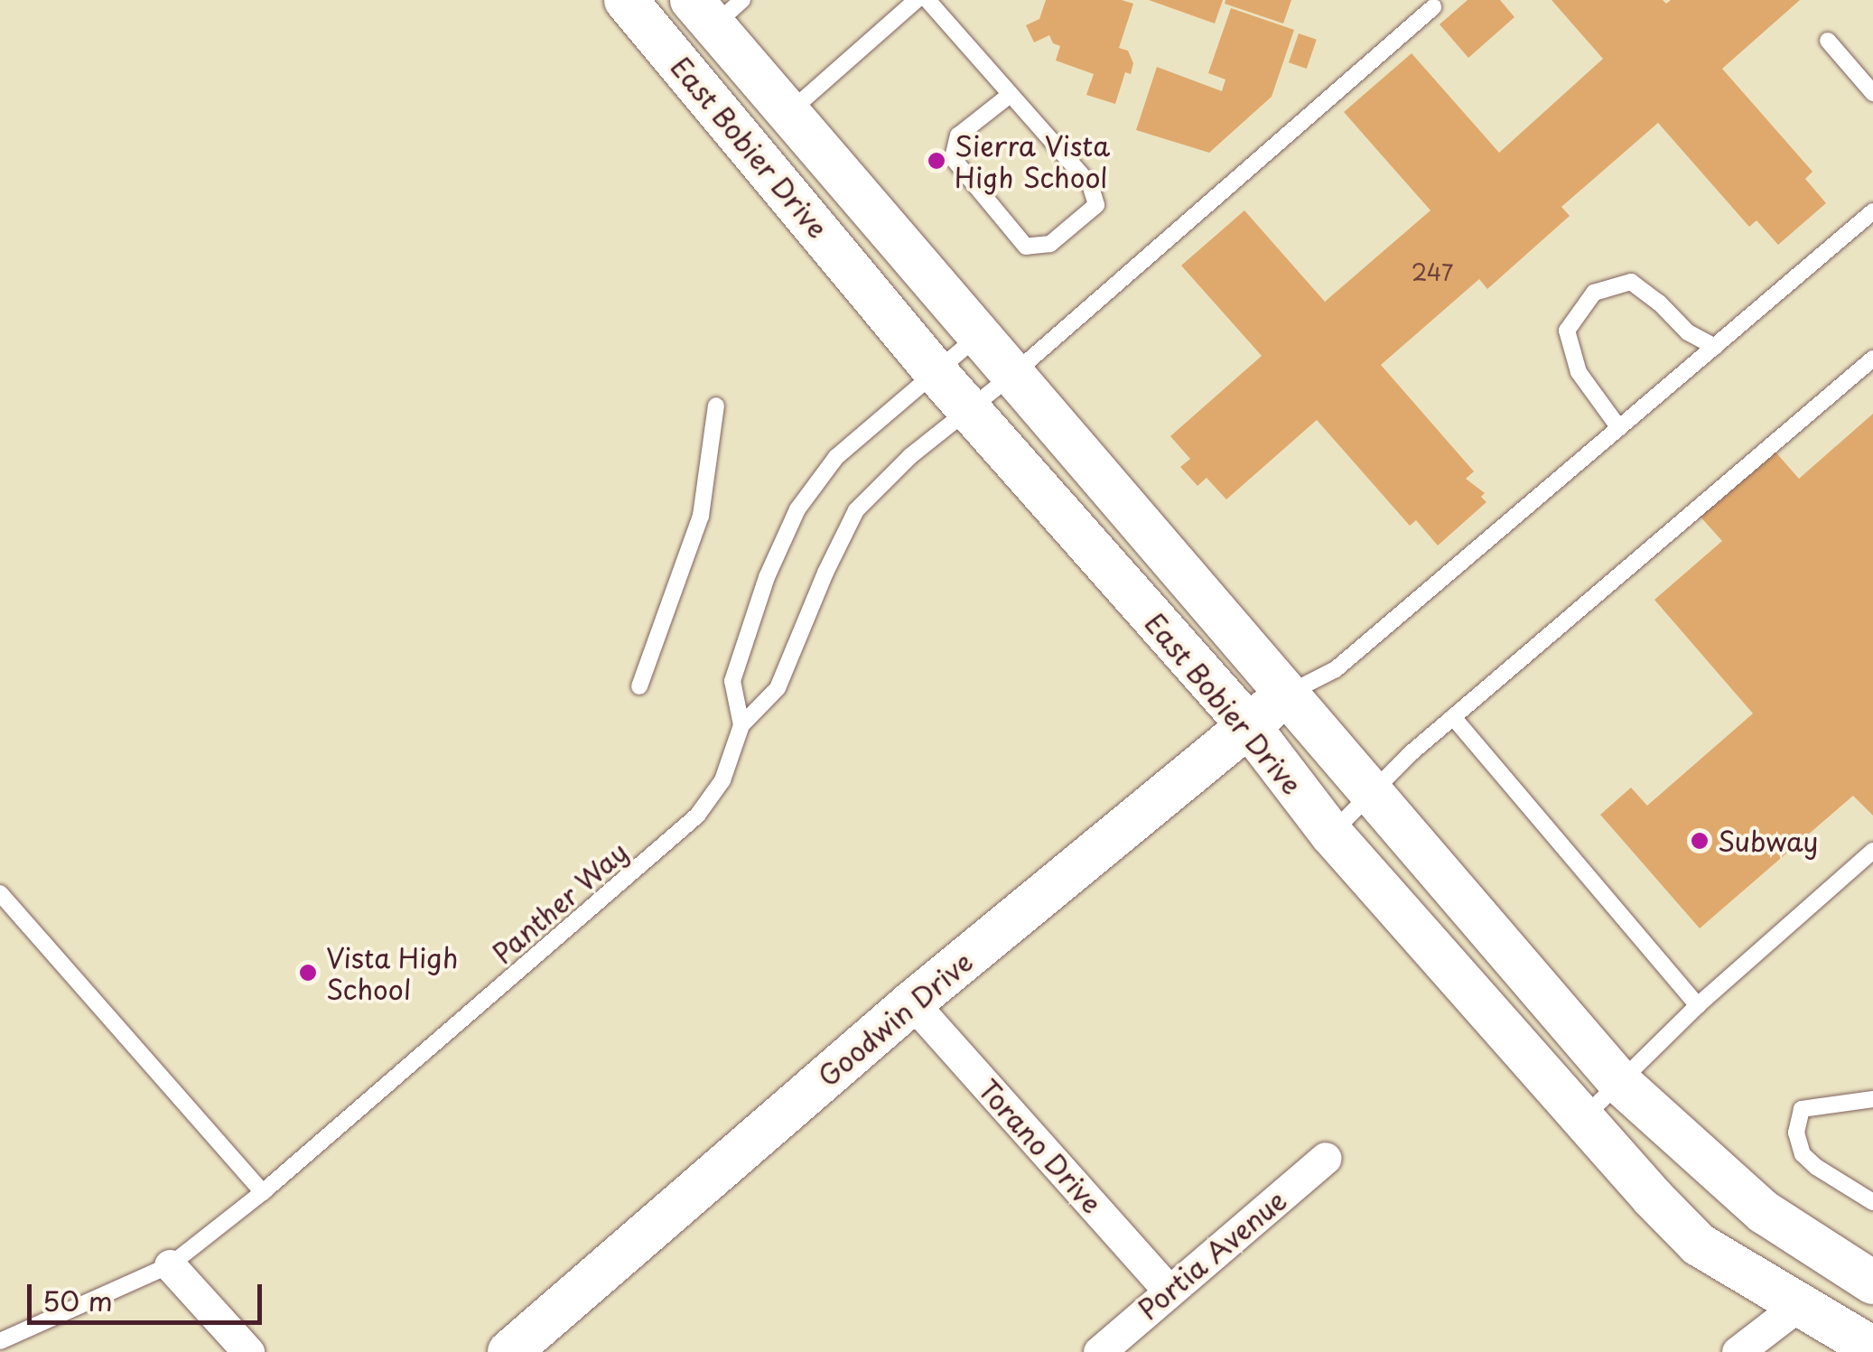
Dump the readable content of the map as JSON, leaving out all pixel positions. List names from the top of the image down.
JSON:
{
  "streets": {
    "main road": ["East Bobier Drive", "Goodwin Drive"],
    "street": ["Torano Drive", "Portia Avenue"],
    "lane": ["Panther Way"]
  },
  "crossings": [
    ["East Bobier Drive", "Panther Way"],
    ["East Bobier Drive", "Goodwin Drive"],
    ["Goodwin Drive", "Torano Drive"],
    ["Torano Drive", "Portia Avenue"]
  ],
  "places": ["Sierra Vista High School", "Subway", "Vista High School"],
  "house_numbers": ["247"],
  "scale_bar": "50 m"
}
